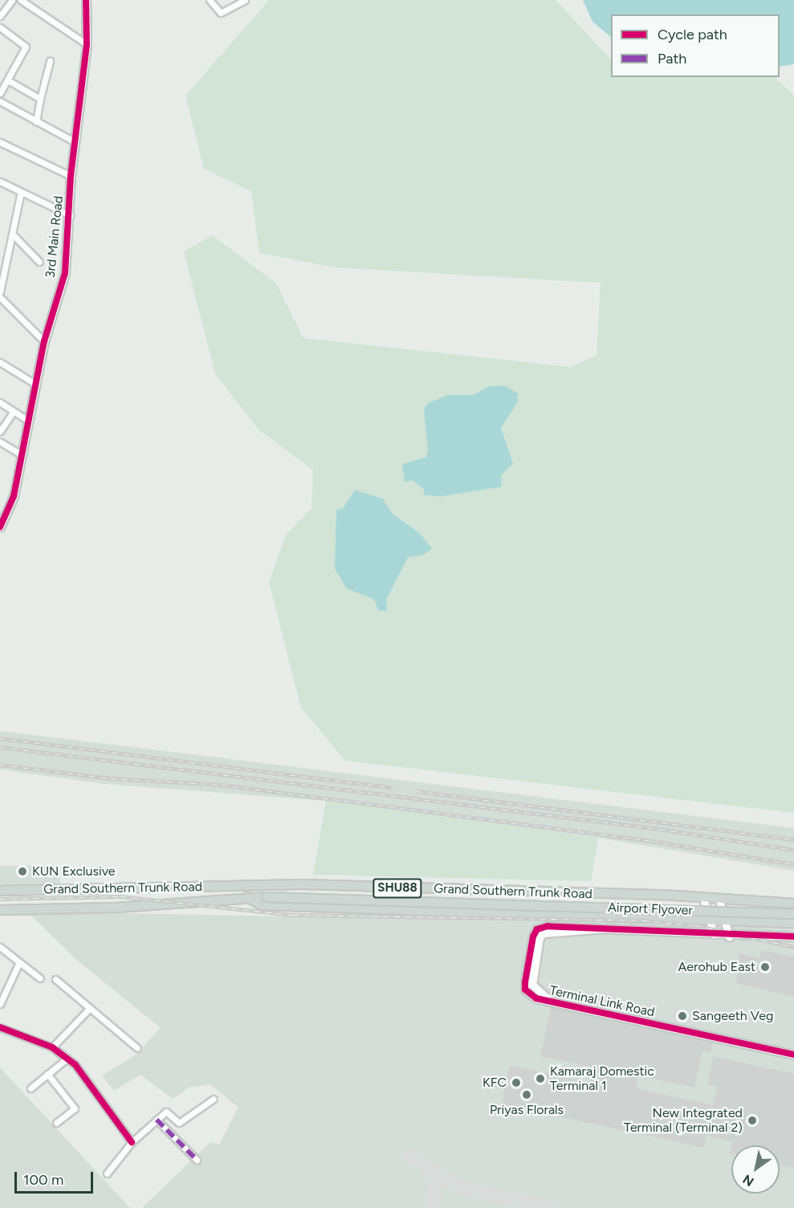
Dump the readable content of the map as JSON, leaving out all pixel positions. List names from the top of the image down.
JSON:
{
  "streets": {
    "main road": ["Grand Southern Trunk Road", "SHU88", "Airport Flyover"],
    "street": ["3rd Main Road", "Terminal Link Road"]
  },
  "crossings": [
    ["Grand Southern Trunk Road", "Airport Flyover"]
  ],
  "places": [
    "KUN Exclusive",
    "Aerohub East",
    "Sangeeth Veg",
    "Kamaraj Domestic Terminal 1",
    "KFC",
    "Priyas Florals",
    "New Integrated Terminal (Terminal 2)"
  ],
  "legend": ["Cycle path", "Path"],
  "scale_bar": "100 m",
  "north": "bottom left"
}
